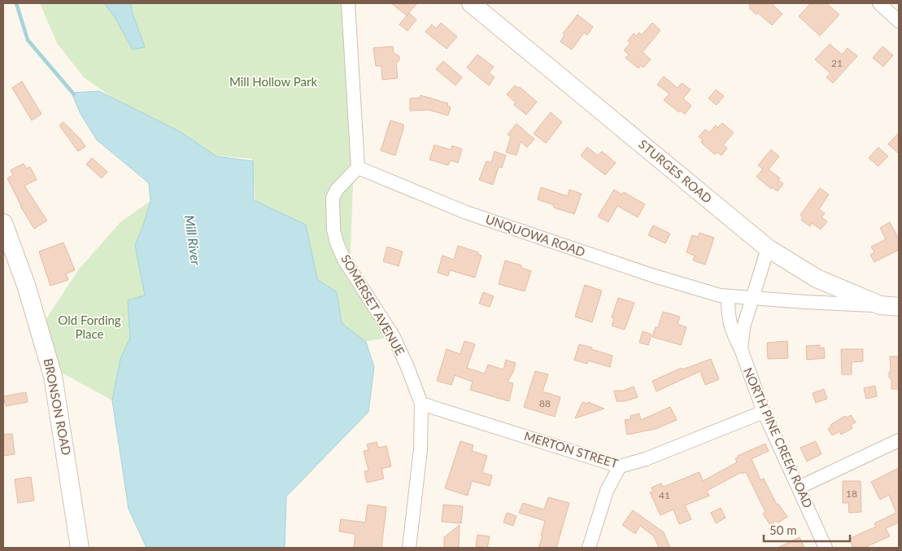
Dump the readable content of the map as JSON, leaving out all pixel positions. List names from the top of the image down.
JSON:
{
  "streets": {
    "main road": ["STURGES ROAD", "BRONSON ROAD"],
    "street": [
      "UNQUOWA ROAD",
      "SOMERSET AVENUE",
      "NORTH PINE CREEK ROAD",
      "MERTON STREET"
    ]
  },
  "crossings": [
    ["STURGES ROAD", "UNQUOWA ROAD"],
    ["STURGES ROAD", "NORTH PINE CREEK ROAD"],
    ["UNQUOWA ROAD", "SOMERSET AVENUE"],
    ["UNQUOWA ROAD", "NORTH PINE CREEK ROAD"],
    ["SOMERSET AVENUE", "MERTON STREET"],
    ["NORTH PINE CREEK ROAD", "MERTON STREET"]
  ],
  "water": ["Mill River"],
  "parks": ["Mill Hollow Park", "Old Fording Place"],
  "house_numbers": [
    "21",
    "88",
    "18",
    "41"
  ],
  "scale_bar": "50 m"
}
